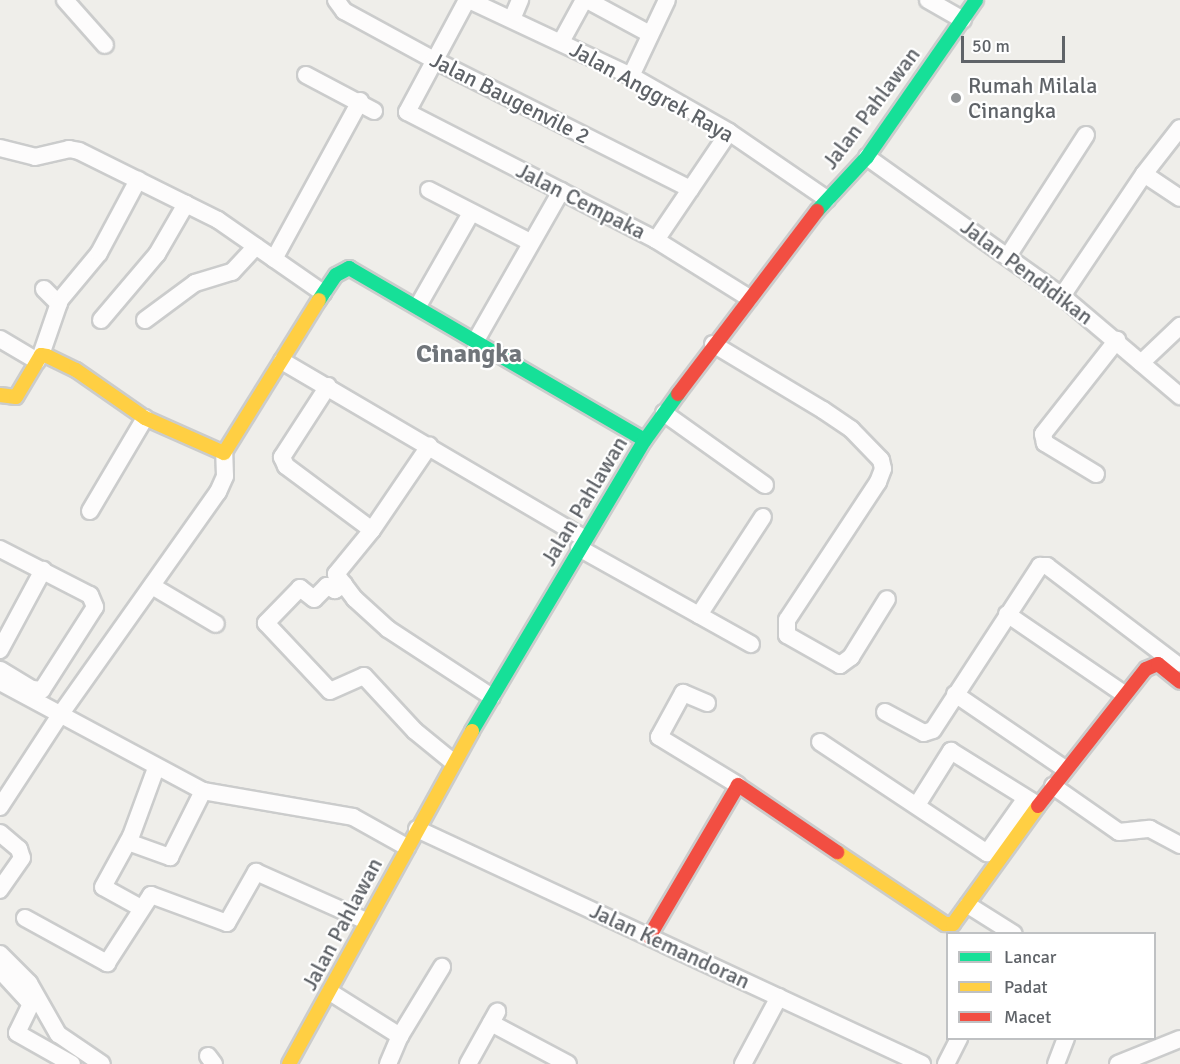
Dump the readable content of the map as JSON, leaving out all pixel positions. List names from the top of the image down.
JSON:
{
  "streets": {
    "street": [
      "Jalan Anggrek Raya",
      "Jalan Baugenvile 2",
      "Jalan Pahlawan",
      "Jalan Cempaka",
      "Jalan Pendidikan",
      "Jalan Kemandoran"
    ]
  },
  "crossings": [
    ["Jalan Anggrek Raya", "Jalan Pahlawan"],
    ["Jalan Baugenvile 2", "Jalan Cempaka"],
    ["Jalan Pahlawan", "Jalan Cempaka"],
    ["Jalan Pahlawan", "Jalan Pendidikan"],
    ["Jalan Pahlawan", "Jalan Kemandoran"]
  ],
  "districts": ["Cinangka"],
  "places": ["Rumah Milala Cinangka"],
  "legend": ["Lancar", "Padat", "Macet"],
  "scale_bar": "50 m"
}
